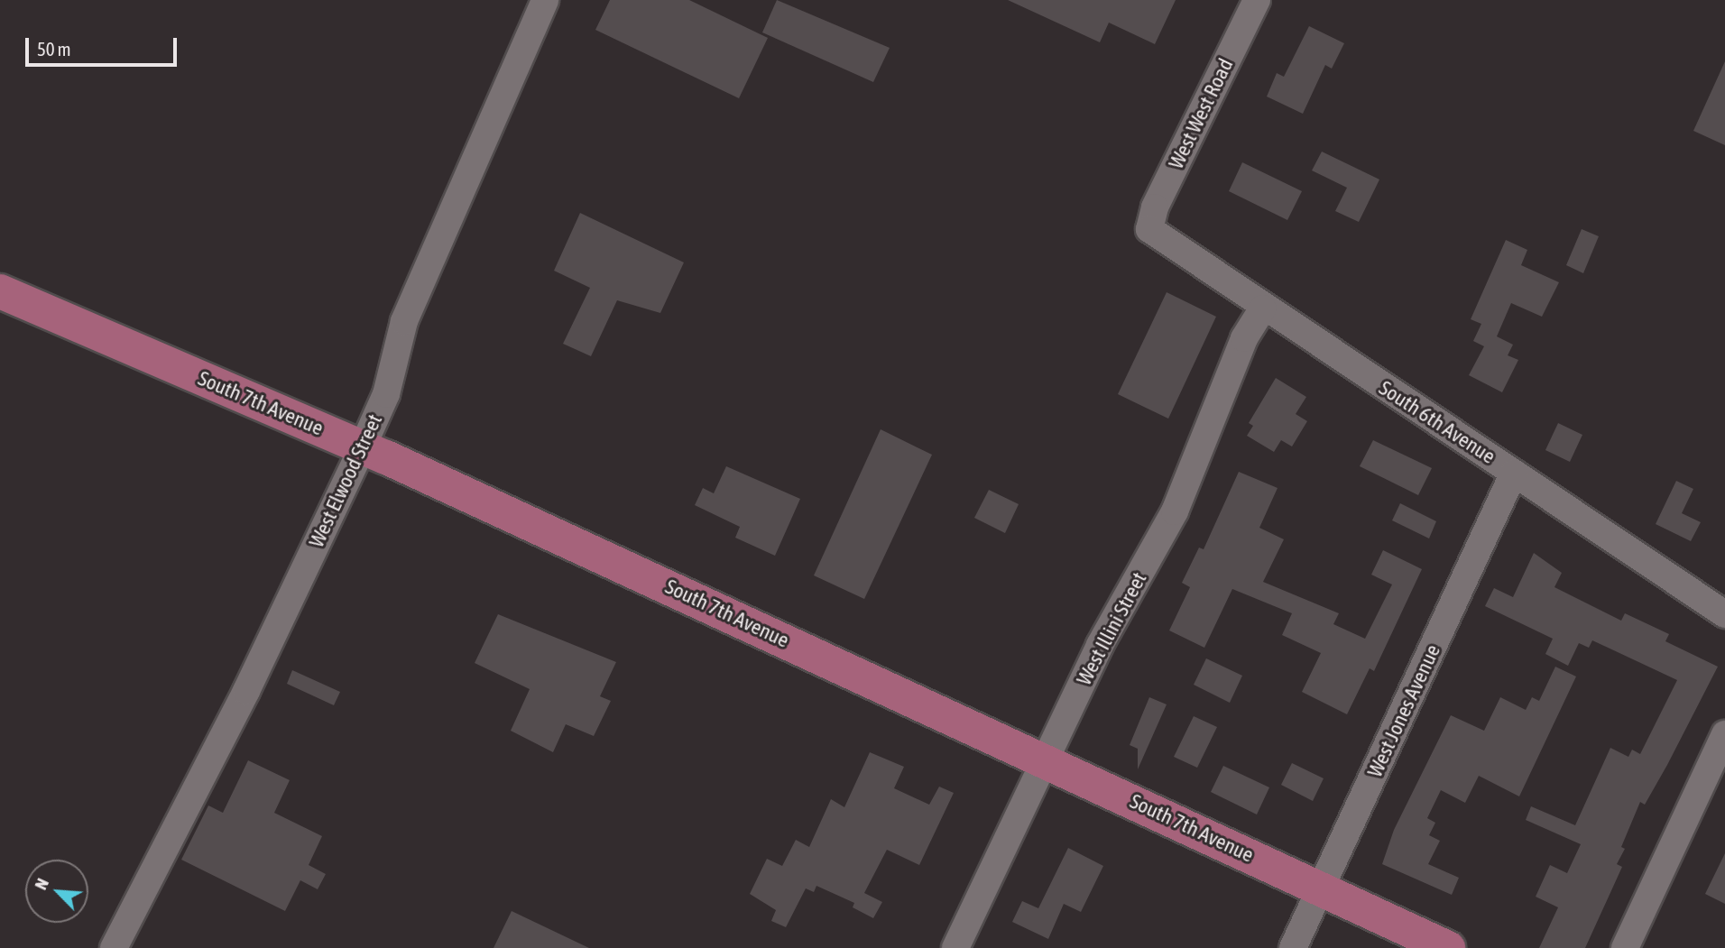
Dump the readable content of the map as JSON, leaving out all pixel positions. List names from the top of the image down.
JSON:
{
  "streets": {
    "main road": ["South 7th Avenue"],
    "street": [
      "West West Road",
      "South 6th Avenue",
      "West Elwood Street",
      "West Illini Street",
      "West Jones Avenue"
    ]
  },
  "crossings": [
    ["West West Road", "South 6th Avenue"],
    ["South 7th Avenue", "West Elwood Street"],
    ["South 7th Avenue", "West Illini Street"],
    ["South 7th Avenue", "West Jones Avenue"],
    ["South 6th Avenue", "West Illini Street"],
    ["South 6th Avenue", "West Jones Avenue"]
  ],
  "scale_bar": "50 m",
  "north": "top left"
}
